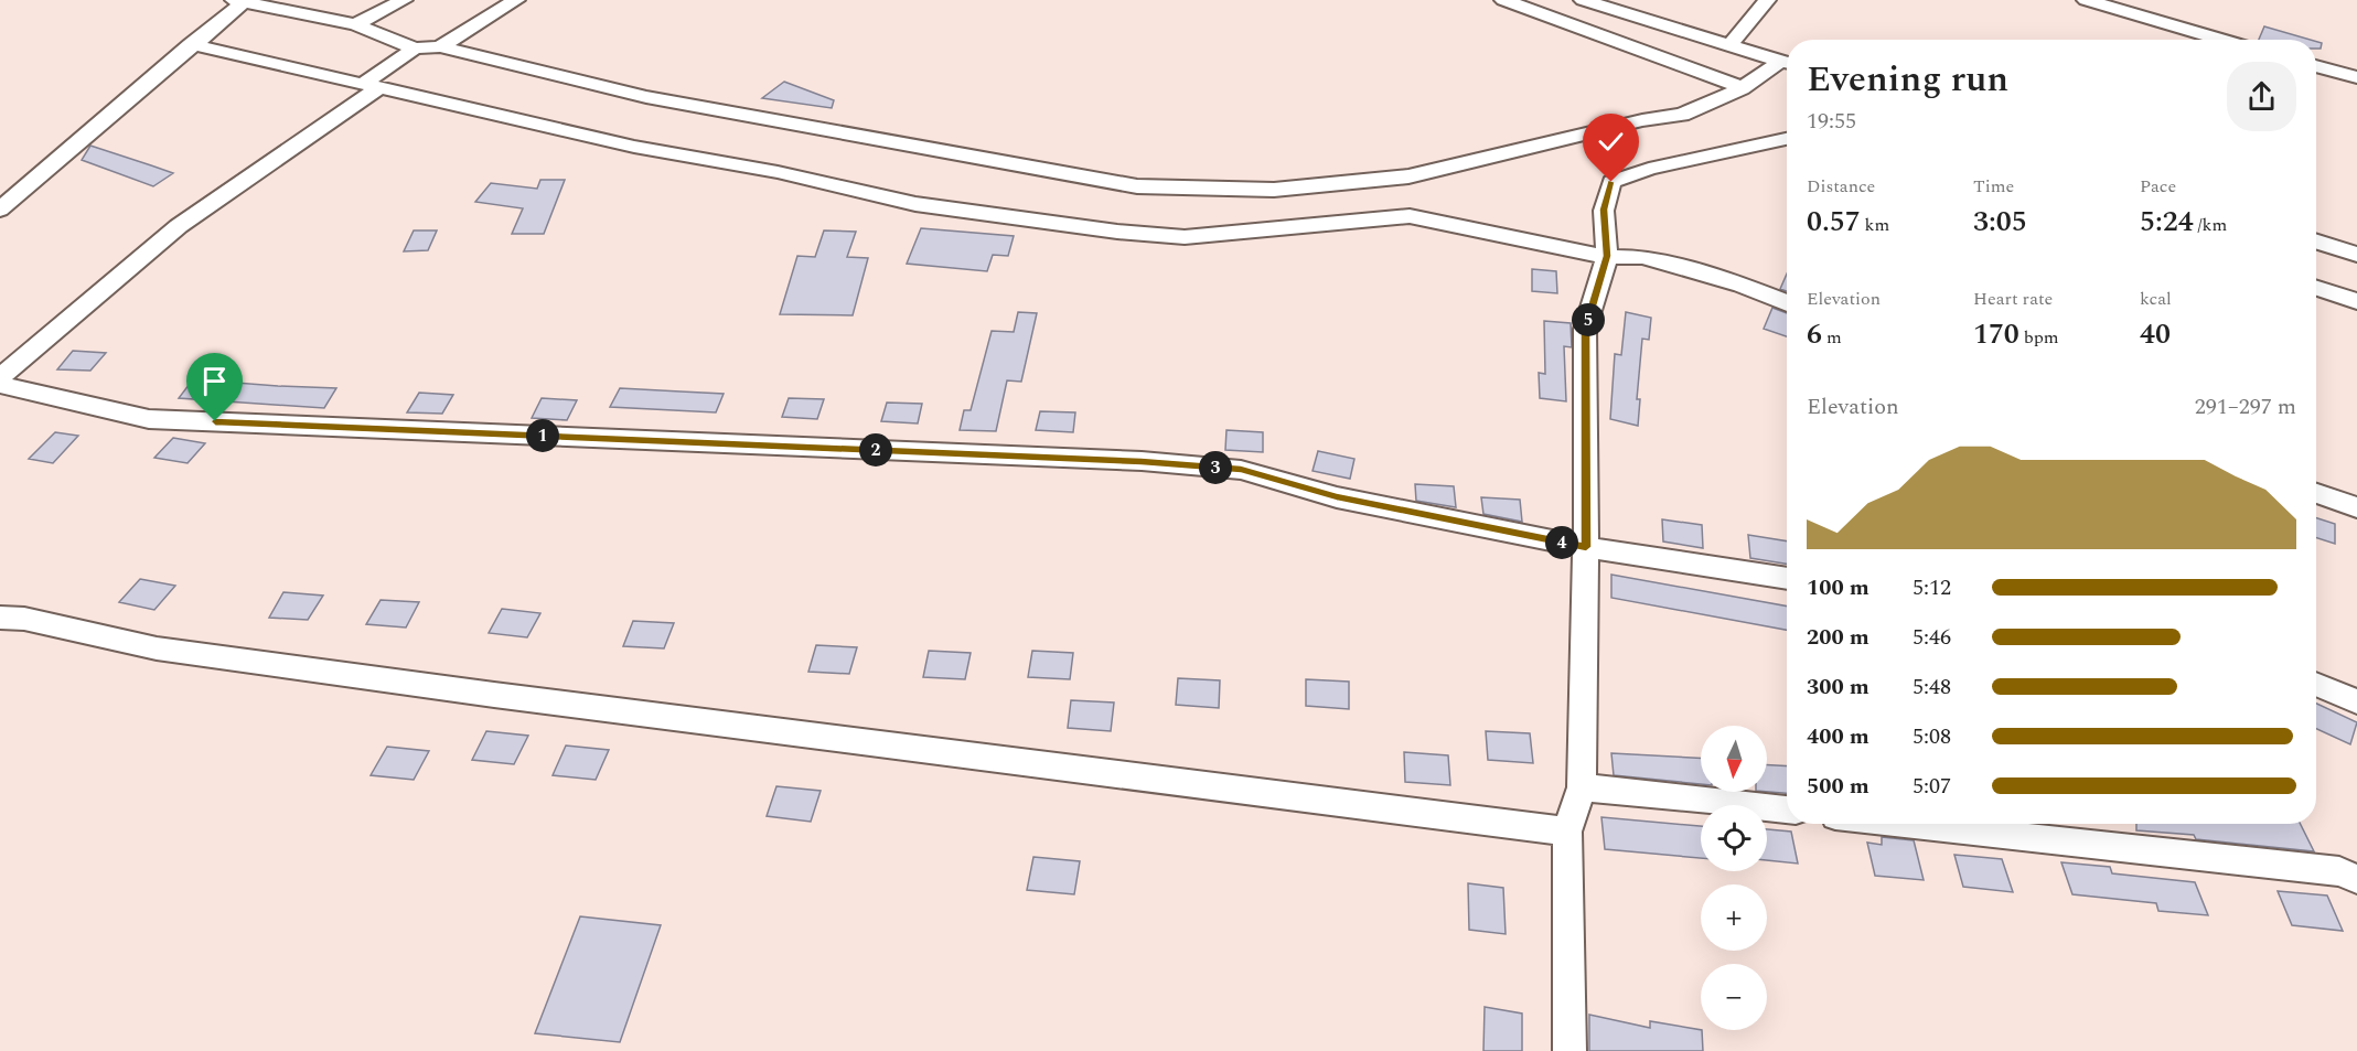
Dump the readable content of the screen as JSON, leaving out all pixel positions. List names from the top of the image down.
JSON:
{
  "north": "bottom",
  "page": {
    "heading": ["Evening run", "19:55"],
    "stats": [
      ["Distance", "0.57 km"],
      ["Time", "3:05"],
      ["Pace", "5:24 /km"],
      ["Elevation", "6 m"],
      ["Heart rate", "170 bpm"],
      ["kcal", "40"]
    ],
    "pins": [
      "5",
      "1",
      "2",
      "3",
      "4"
    ],
    "chart": ["Elevation", "291–297 m"],
    "list": [
      {
        "name": "100 m",
        "note": "5:12"
      },
      {
        "name": "200 m",
        "note": "5:46"
      },
      {
        "name": "300 m",
        "note": "5:48"
      },
      {
        "name": "400 m",
        "note": "5:08"
      },
      {
        "name": "500 m",
        "note": "5:07"
      }
    ],
    "map_buttons": ["+", "−"]
  }
}
